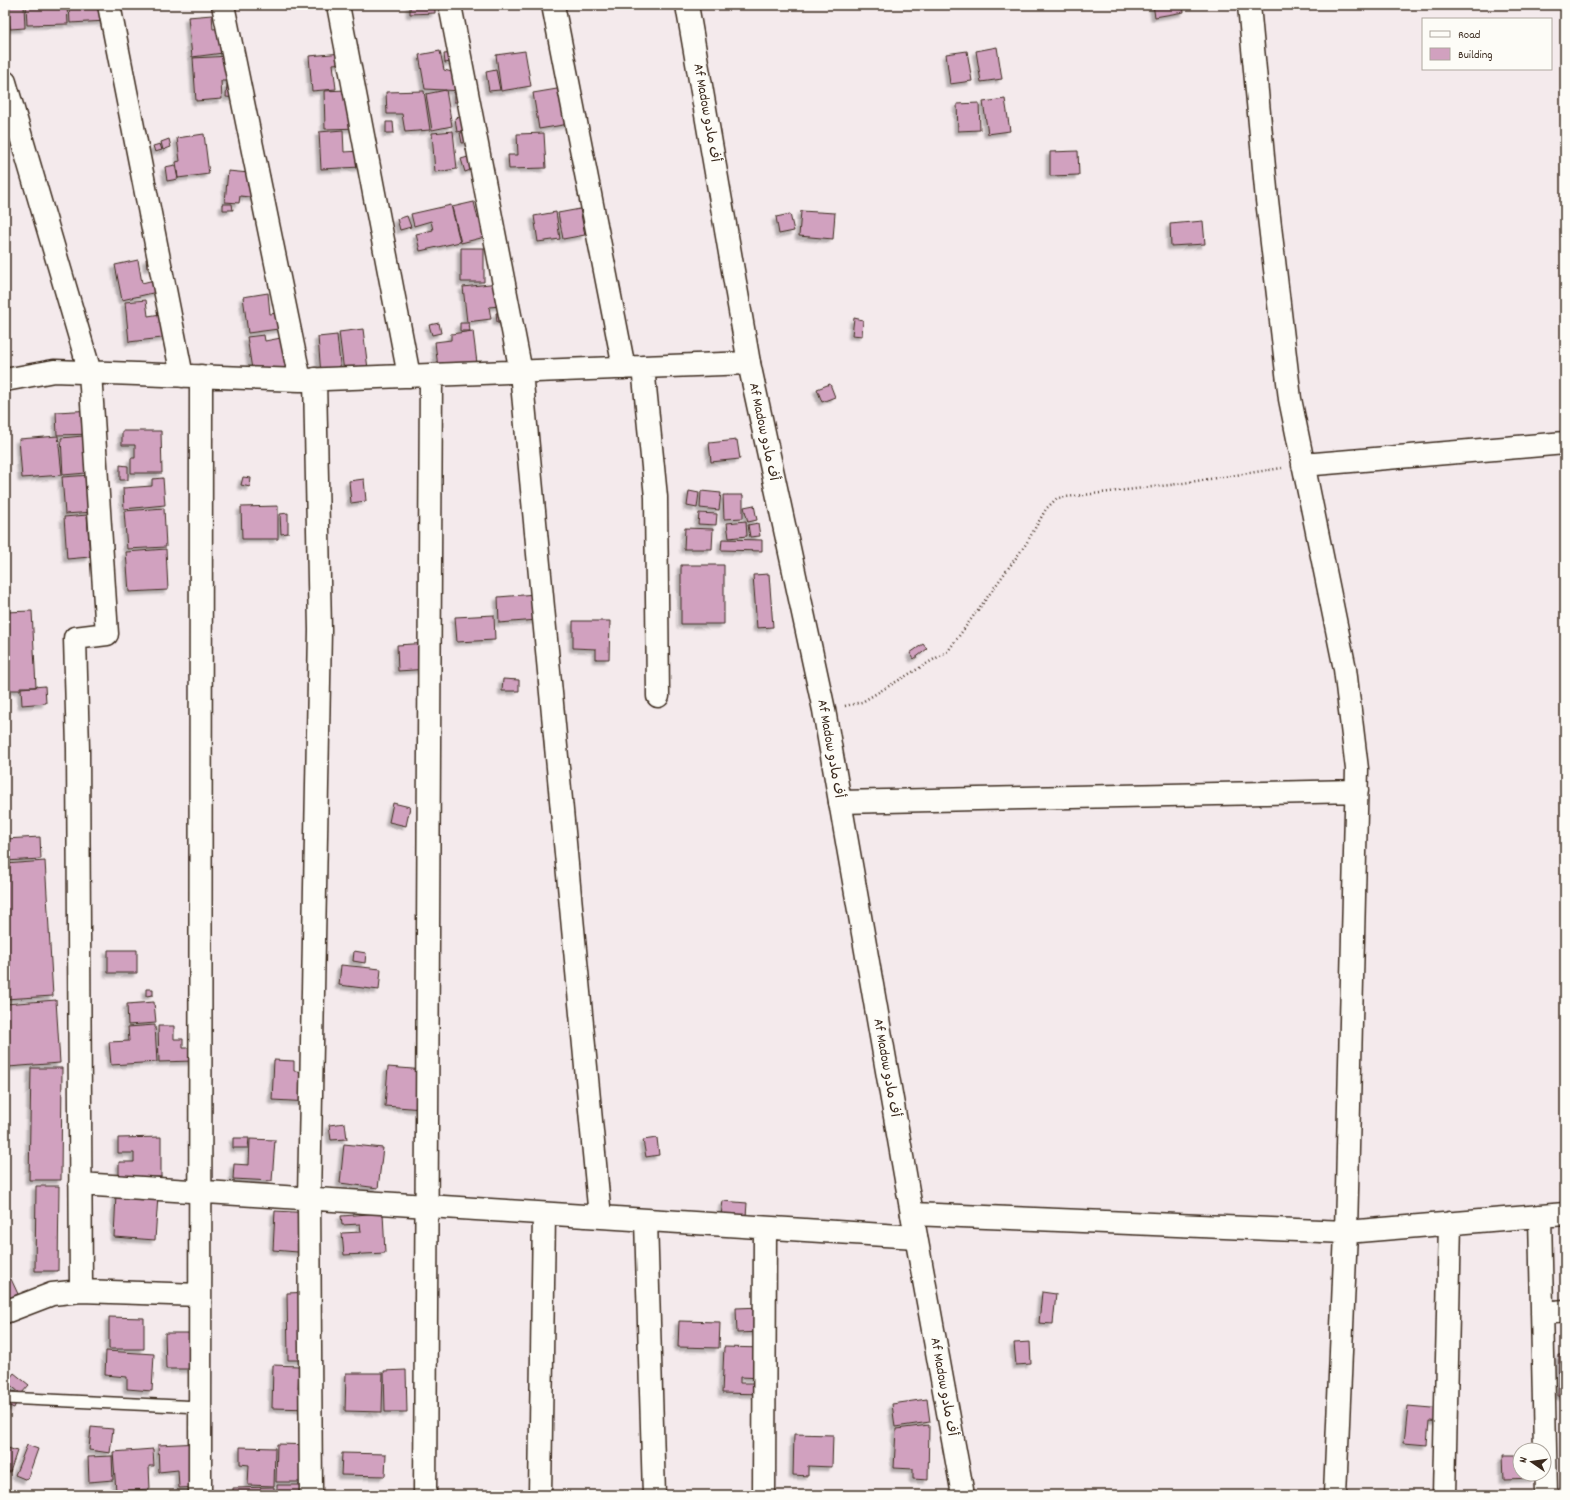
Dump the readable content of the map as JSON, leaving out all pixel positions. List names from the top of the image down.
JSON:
{
  "streets": {
    "street": ["Af Madow أف مادو"]
  },
  "legend": ["Road", "Building"],
  "north": "left"
}
